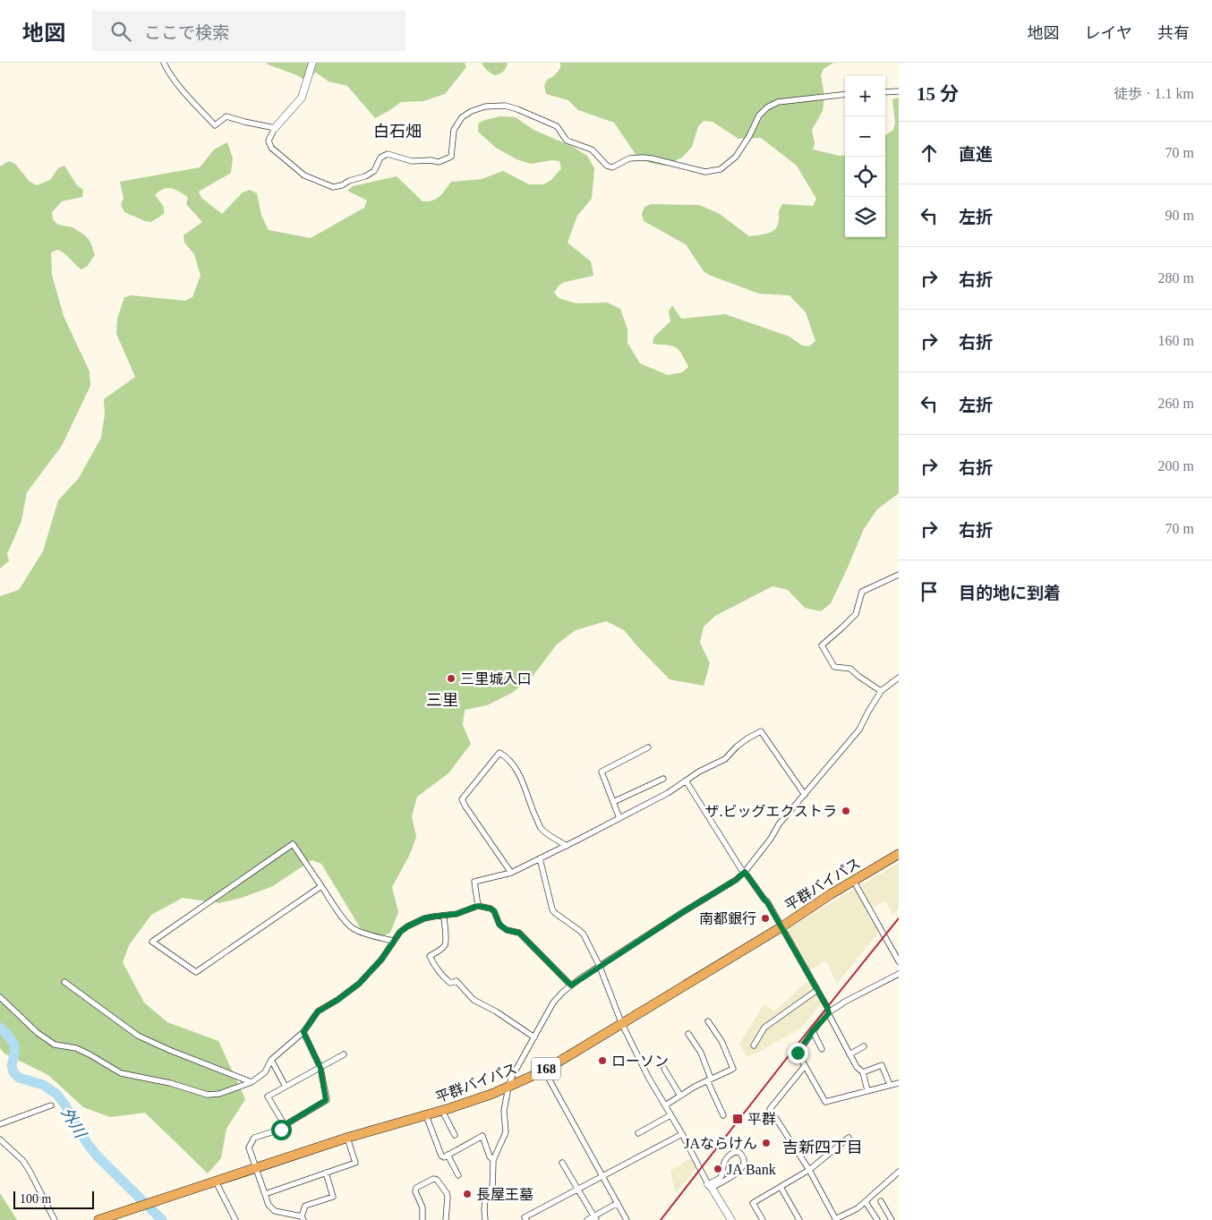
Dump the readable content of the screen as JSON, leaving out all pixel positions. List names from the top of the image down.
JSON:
{
  "streets": {
    "highway": ["平群バイパス", "168"]
  },
  "districts": ["白石畑", "三里", "吉新四丁目"],
  "water": ["外川"],
  "places": {
    "other": [
      "三里城入口",
      "ザ.ビッグエクストラ",
      "南都銀行",
      "ローソン",
      "JAならけん",
      "JA Bank",
      "長屋王墓"
    ],
    "transit": ["平群"]
  },
  "scale_bar": "100 m",
  "page": {
    "header": "地図",
    "search": "ここで検索",
    "nav": ["地図", "レイヤ", "共有"],
    "heading": ["15 分", "徒歩 · 1.1 km"],
    "map_buttons": ["+", "−"],
    "list": [
      ["直進", "70 m"],
      ["左折", "90 m"],
      ["右折", "280 m"],
      ["右折", "160 m"],
      ["左折", "260 m"],
      ["右折", "200 m"],
      ["右折", "70 m"],
      "目的地に到着"
    ],
    "scale": "100 m"
  }
}
